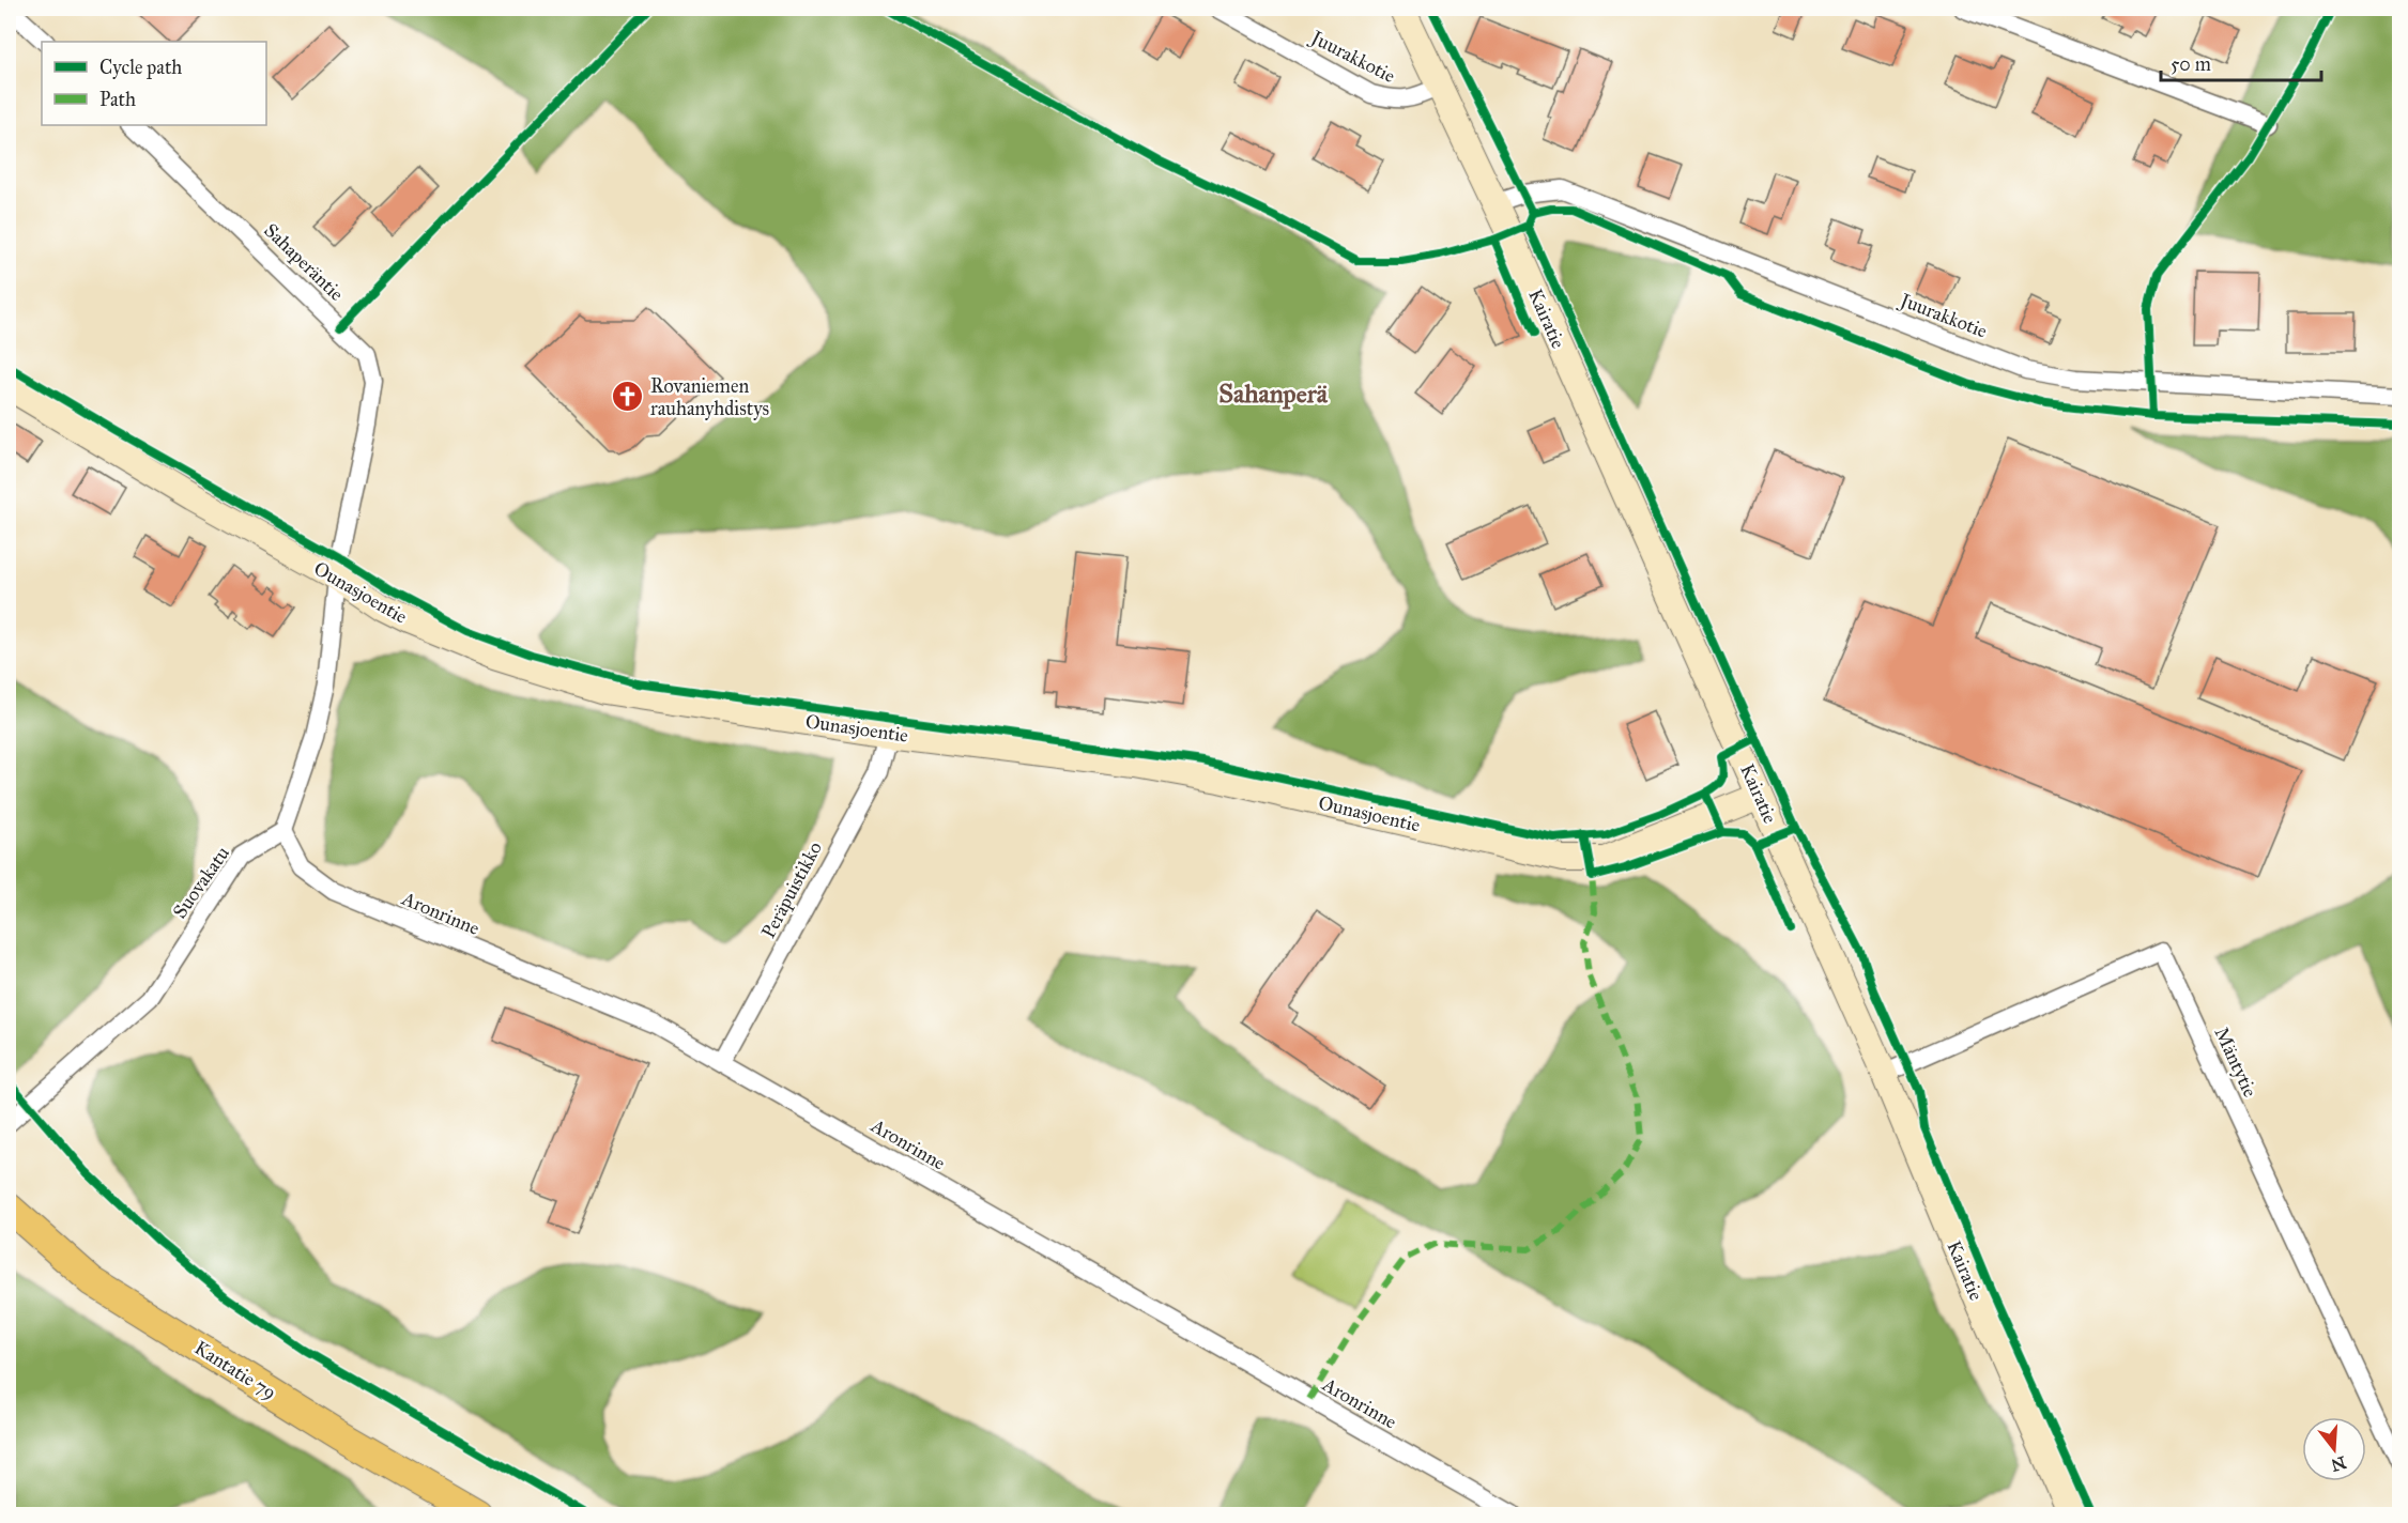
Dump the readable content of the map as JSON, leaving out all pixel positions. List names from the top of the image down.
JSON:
{
  "streets": {
    "main road": ["Kantatie 79"],
    "street": [
      "Juurakkotie",
      "Sahaperäntie",
      "Kairatie",
      "Ounasjoentie",
      "Suovakatu",
      "Peräpuistikko",
      "Aronrinne",
      "Mäntytie"
    ]
  },
  "crossings": [
    ["Juurakkotie", "Kairatie"],
    ["Sahaperäntie", "Ounasjoentie"],
    ["Kairatie", "Ounasjoentie"],
    ["Kairatie", "Mäntytie"],
    ["Ounasjoentie", "Peräpuistikko"],
    ["Suovakatu", "Aronrinne"],
    ["Peräpuistikko", "Aronrinne"]
  ],
  "districts": ["Sahanperä"],
  "places": {
    "church": ["Rovaniemen rauhanyhdistys"]
  },
  "legend": ["Cycle path", "Path"],
  "scale_bar": "50 m",
  "north": "bottom"
}
